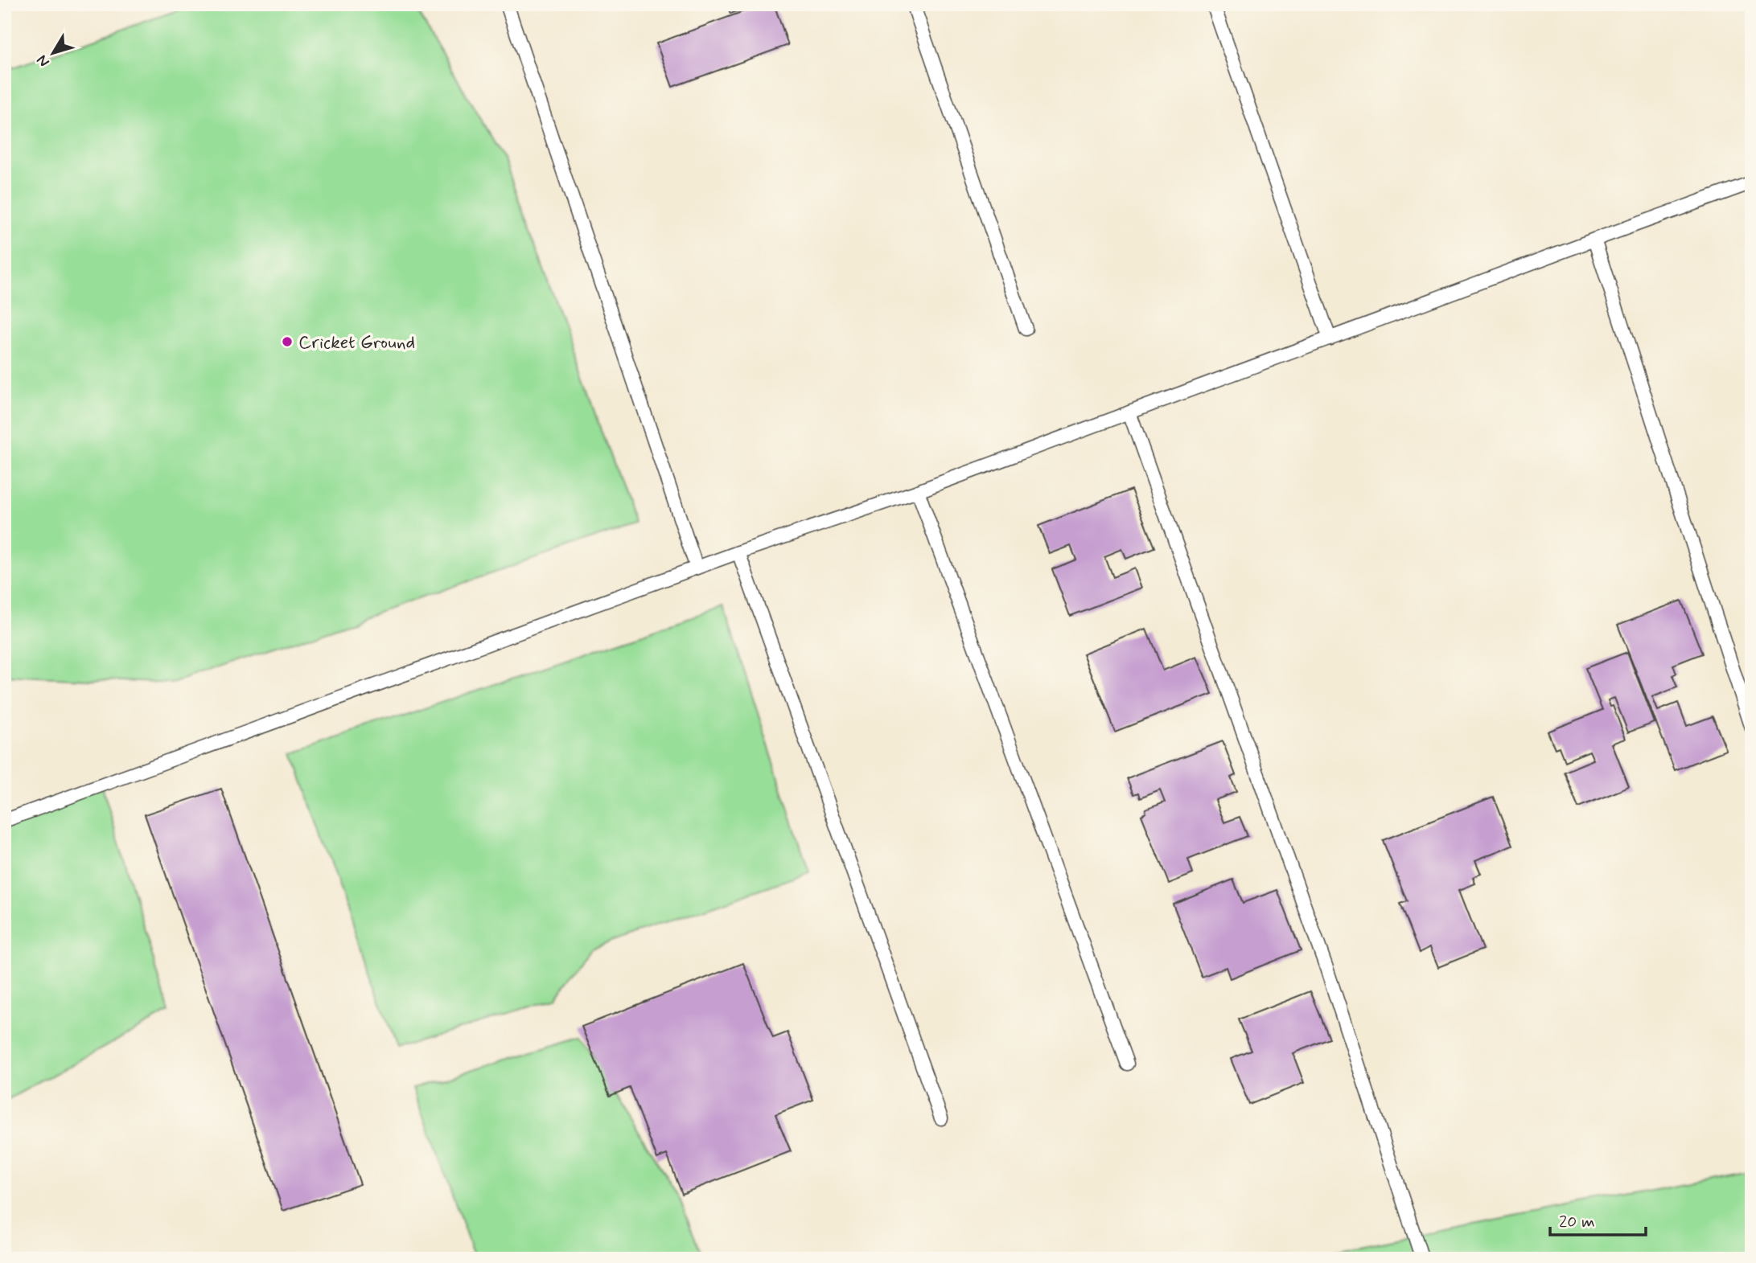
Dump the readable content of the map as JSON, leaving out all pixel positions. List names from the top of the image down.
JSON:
{
  "places": ["Cricket Ground"],
  "scale_bar": "20 m",
  "north": "bottom left"
}
